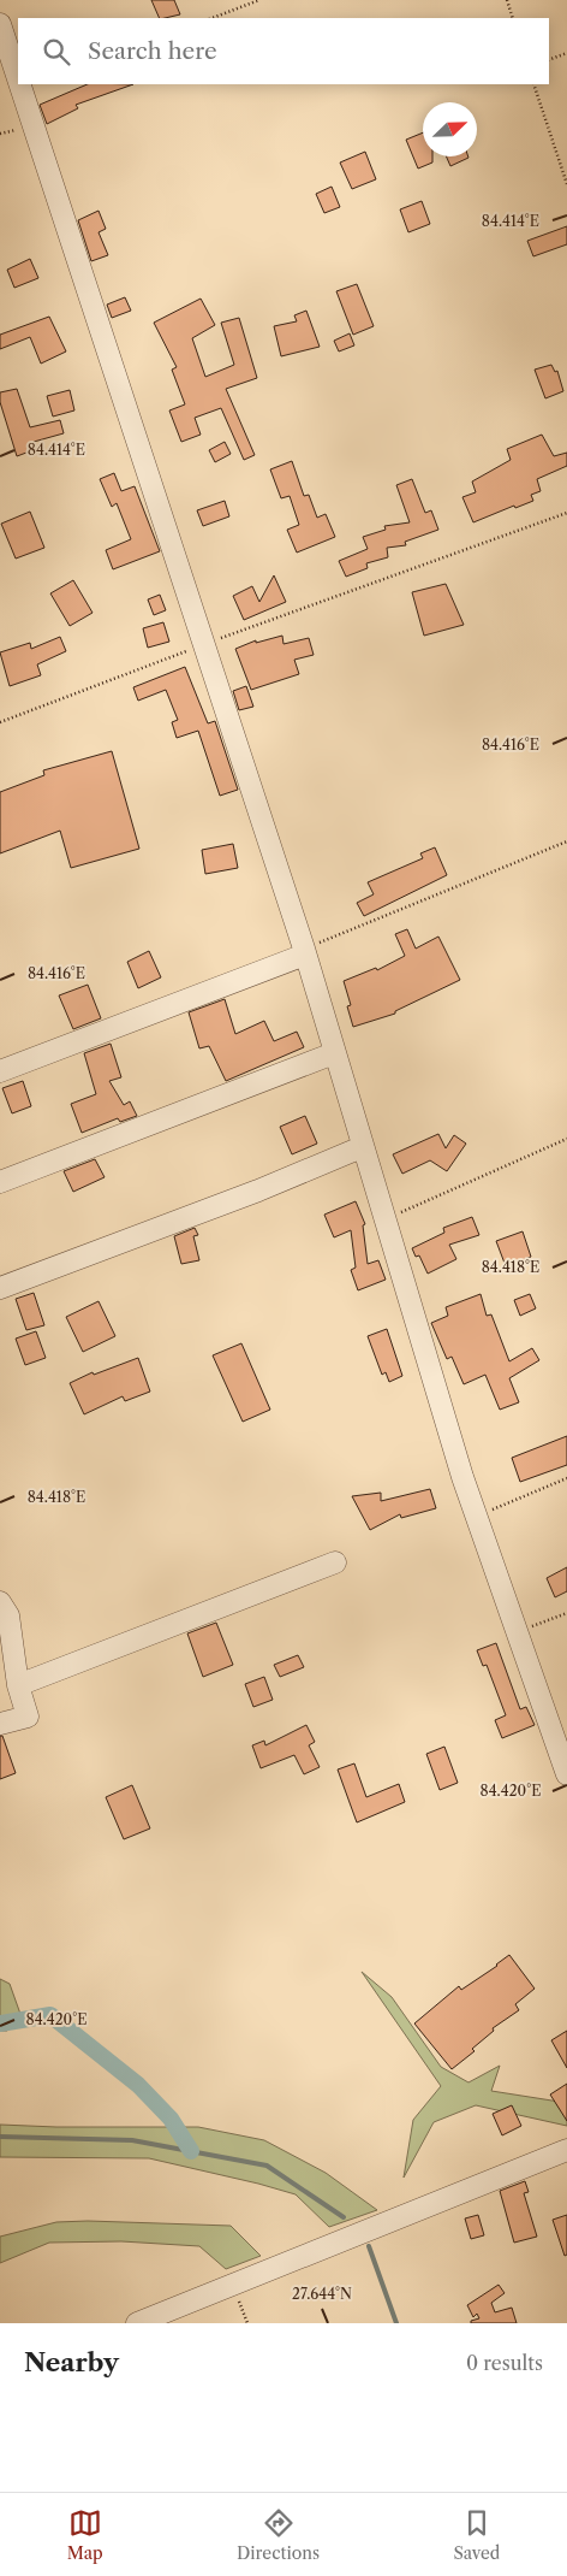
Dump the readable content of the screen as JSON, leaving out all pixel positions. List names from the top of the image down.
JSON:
{
  "north": "top right",
  "page": {
    "search": "Search here",
    "heading": ["Nearby", "0 results"],
    "nav": ["Map", "Directions", "Saved"]
  },
  "coordinates": [
    "84.414°E",
    "84.416°E",
    "84.418°E",
    "84.420°E",
    "27.644°N"
  ]
}
